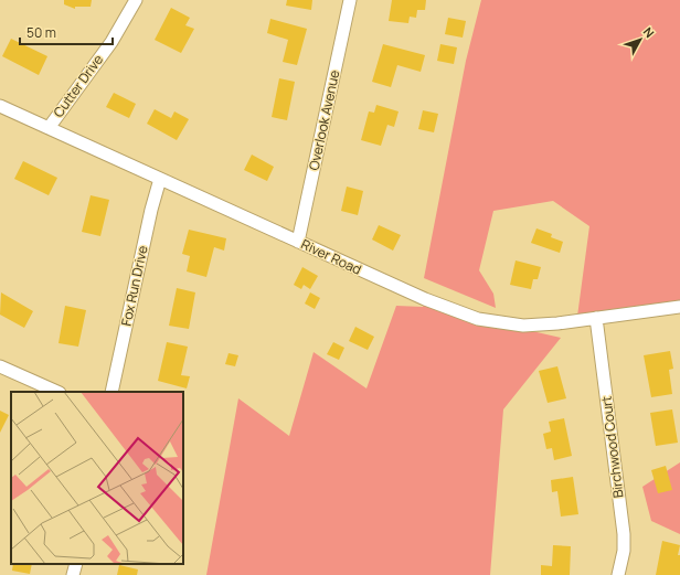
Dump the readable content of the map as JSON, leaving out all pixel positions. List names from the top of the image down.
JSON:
{
  "streets": {
    "street": [
      "Cutter Drive",
      "Overlook Avenue",
      "River Road",
      "Fox Run Drive",
      "Birchwood Court"
    ]
  },
  "crossings": [
    ["Cutter Drive", "River Road"],
    ["Overlook Avenue", "River Road"],
    ["River Road", "Fox Run Drive"],
    ["River Road", "Birchwood Court"]
  ],
  "scale_bar": "50 m",
  "north": "top right"
}
